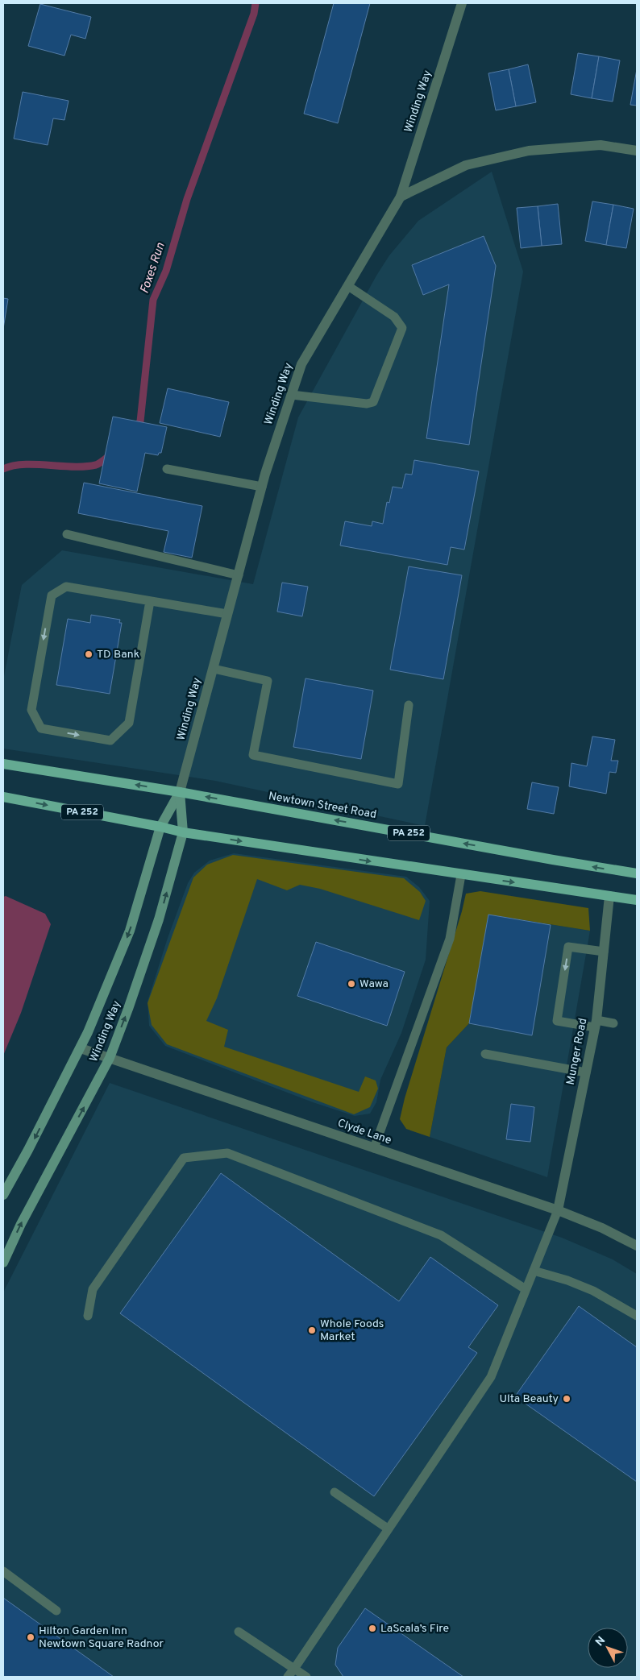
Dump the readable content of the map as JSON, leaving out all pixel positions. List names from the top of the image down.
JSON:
{
  "streets": {
    "main road": ["Winding Way", "Newtown Street Road", "PA 252"],
    "street": ["Munger Road", "Clyde Lane"]
  },
  "crossings": [
    ["Winding Way", "Newtown Street Road"],
    ["Winding Way", "PA 252"],
    ["Winding Way", "Clyde Lane"],
    ["PA 252", "Munger Road"],
    ["Munger Road", "Clyde Lane"]
  ],
  "water": ["Foxes Run"],
  "places": [
    "TD Bank",
    "Wawa",
    "Whole Foods Market",
    "Ulta Beauty",
    "LaScala’s Fire",
    "Hilton Garden Inn Newtown Square Radnor"
  ],
  "north": "top left"
}
